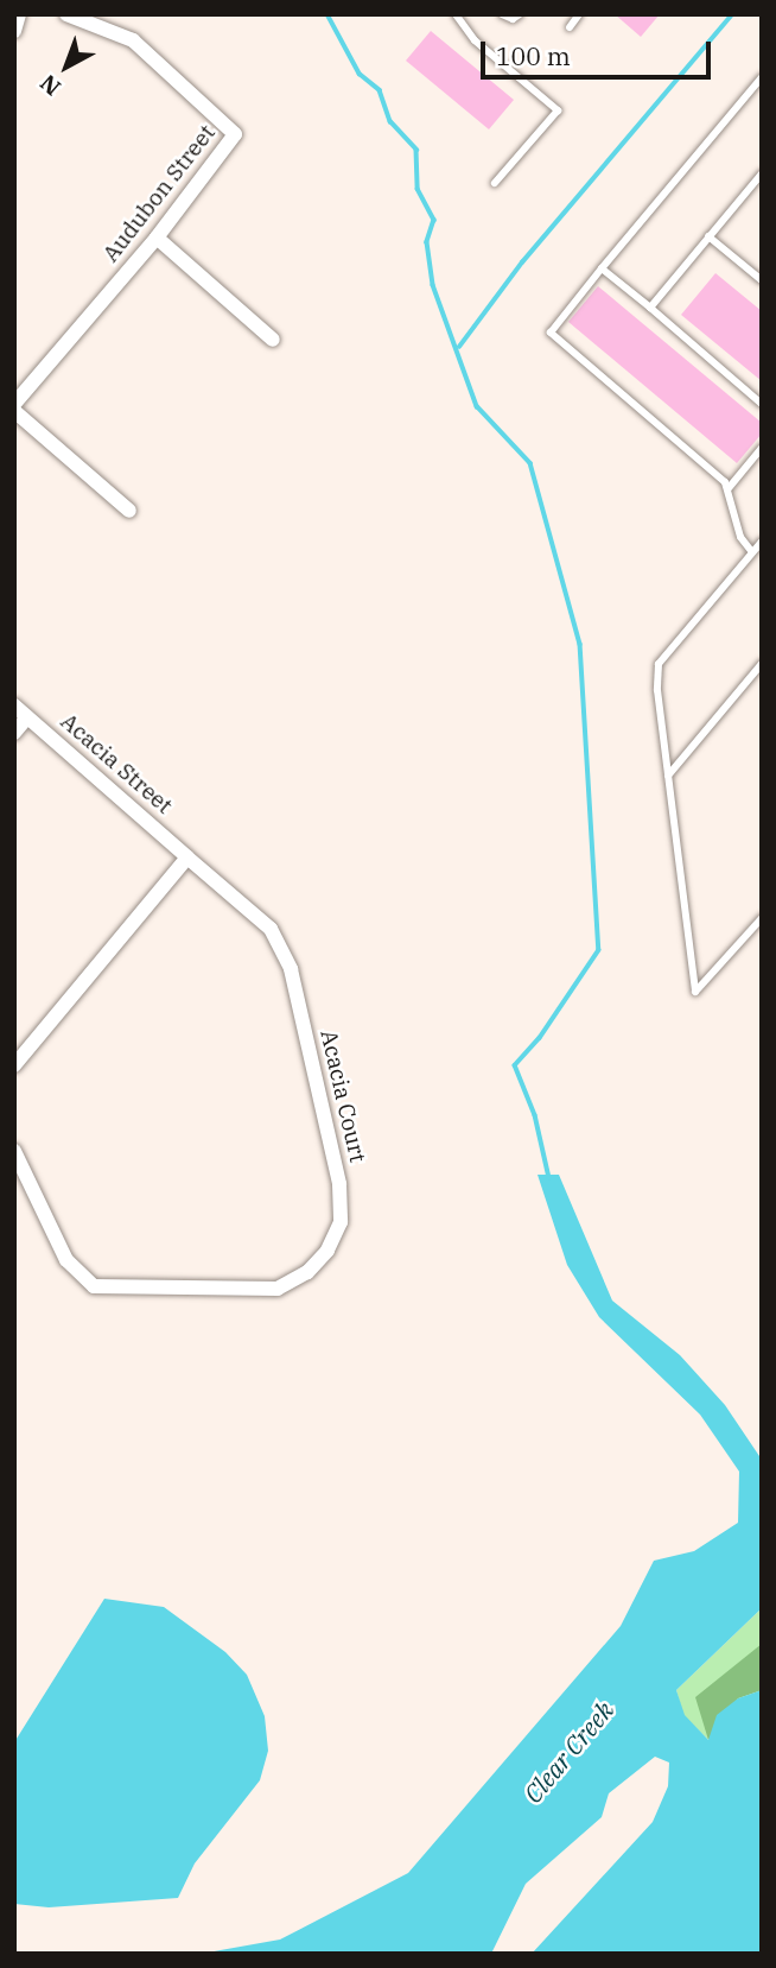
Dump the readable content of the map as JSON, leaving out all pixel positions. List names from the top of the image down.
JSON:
{
  "streets": {
    "street": ["Audubon Street", "Acacia Street", "Acacia Court"]
  },
  "crossings": [
    ["Acacia Street", "Acacia Court"]
  ],
  "water": ["Clear Creek"],
  "scale_bar": "100 m",
  "north": "bottom left"
}
